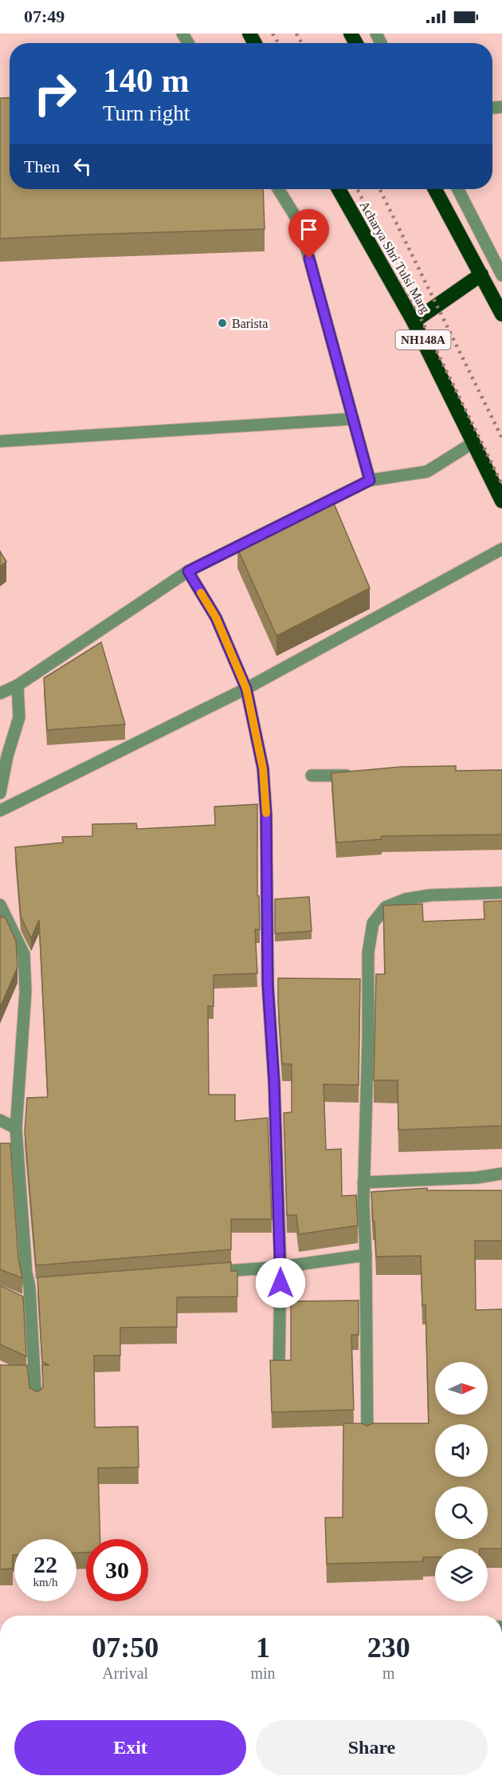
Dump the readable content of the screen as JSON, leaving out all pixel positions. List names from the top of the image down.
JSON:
{
  "streets": {
    "highway": ["Acharya Shri Tulsi Marg", "NH148A"]
  },
  "places": ["Barista"],
  "north": "right",
  "page": {
    "status": "07:49",
    "turn": ["140 m", "Turn right"],
    "then": "Then",
    "speed": "22 km/h",
    "limit": "30",
    "eta": [
      "07:50",
      "Arrival",
      "1",
      "min",
      "230",
      "m"
    ],
    "buttons": ["Exit", "Share"]
  }
}
